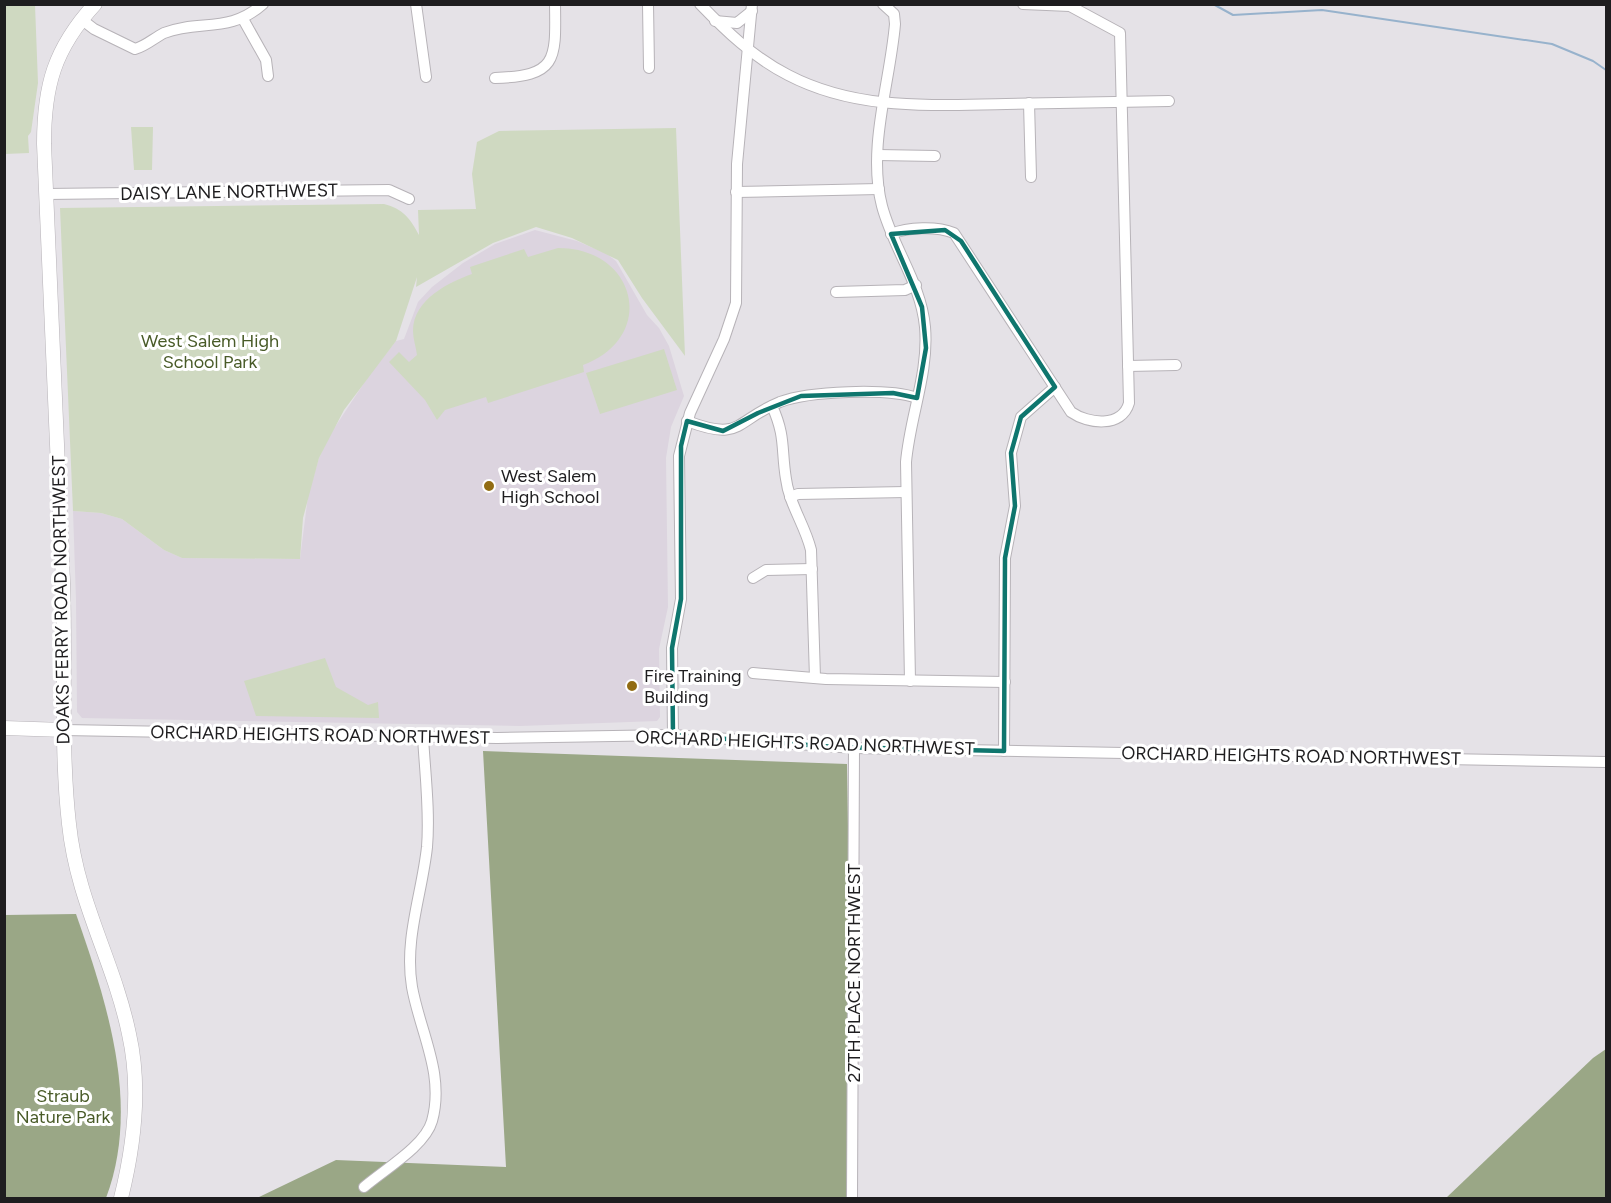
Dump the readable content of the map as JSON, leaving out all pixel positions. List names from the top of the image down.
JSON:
{
  "streets": {
    "main road": ["DOAKS FERRY ROAD NORTHWEST", "ORCHARD HEIGHTS ROAD NORTHWEST"],
    "street": ["DAISY LANE NORTHWEST", "27TH PLACE NORTHWEST"]
  },
  "crossings": [
    ["DAISY LANE NORTHWEST", "DOAKS FERRY ROAD NORTHWEST"],
    ["DOAKS FERRY ROAD NORTHWEST", "ORCHARD HEIGHTS ROAD NORTHWEST"],
    ["ORCHARD HEIGHTS ROAD NORTHWEST", "27TH PLACE NORTHWEST"]
  ],
  "parks": ["West Salem High School Park", "Straub Nature Park"],
  "places": ["West Salem High School", "Fire Training Building"]
}
